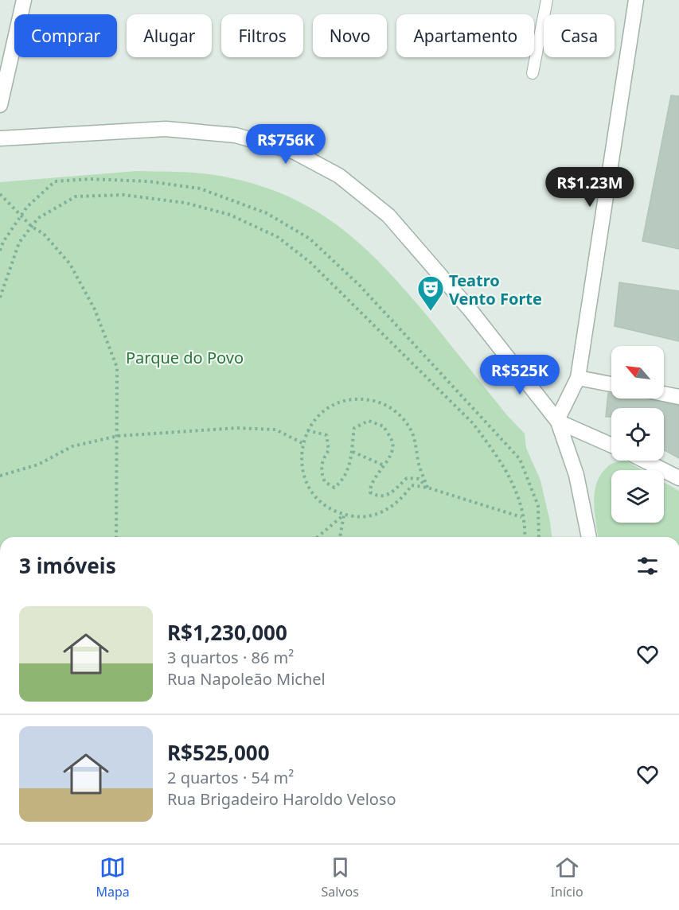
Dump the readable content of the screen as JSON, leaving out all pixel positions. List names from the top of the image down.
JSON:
{
  "parks": ["Parque do Povo"],
  "places": {
    "theatre": ["Teatro Vento Forte"]
  },
  "north": "top left",
  "page": {
    "chip": [
      "Comprar",
      "Alugar",
      "Filtros",
      "Novo",
      "Apartamento",
      "Casa"
    ],
    "price": ["R$756K", "R$1.23M", "R$525K"],
    "heading": "3 imóveis",
    "list": [
      {
        "name": "R$1,230,000",
        "note": "3 quartos · 86 m² · Rua Napoleão Michel"
      },
      {
        "name": "R$525,000",
        "note": "2 quartos · 54 m² · Rua Brigadeiro Haroldo Veloso"
      }
    ],
    "tabs": ["Mapa", "Salvos", "Início"]
  }
}
